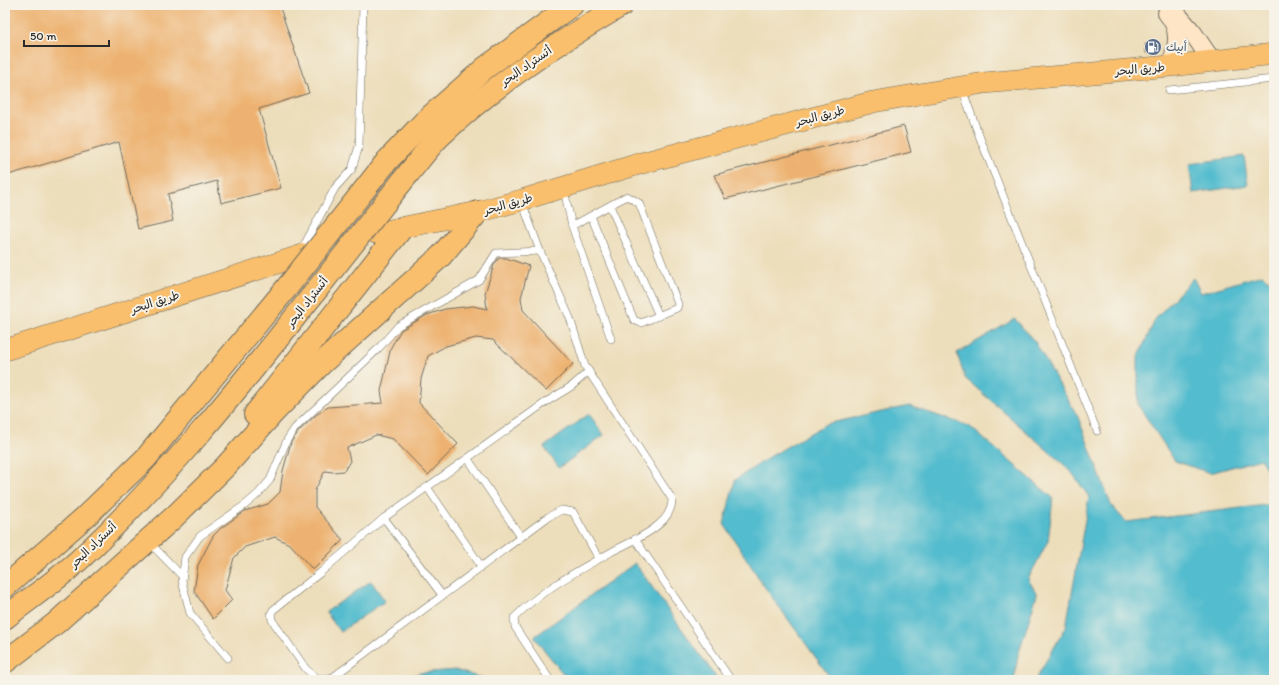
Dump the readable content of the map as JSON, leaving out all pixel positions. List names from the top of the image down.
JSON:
{
  "streets": {
    "highway": ["أتستراد البحر"],
    "main road": ["طريق البحر"]
  },
  "places": {
    "fuel station": ["أبيك"]
  },
  "scale_bar": "50 m"
}
